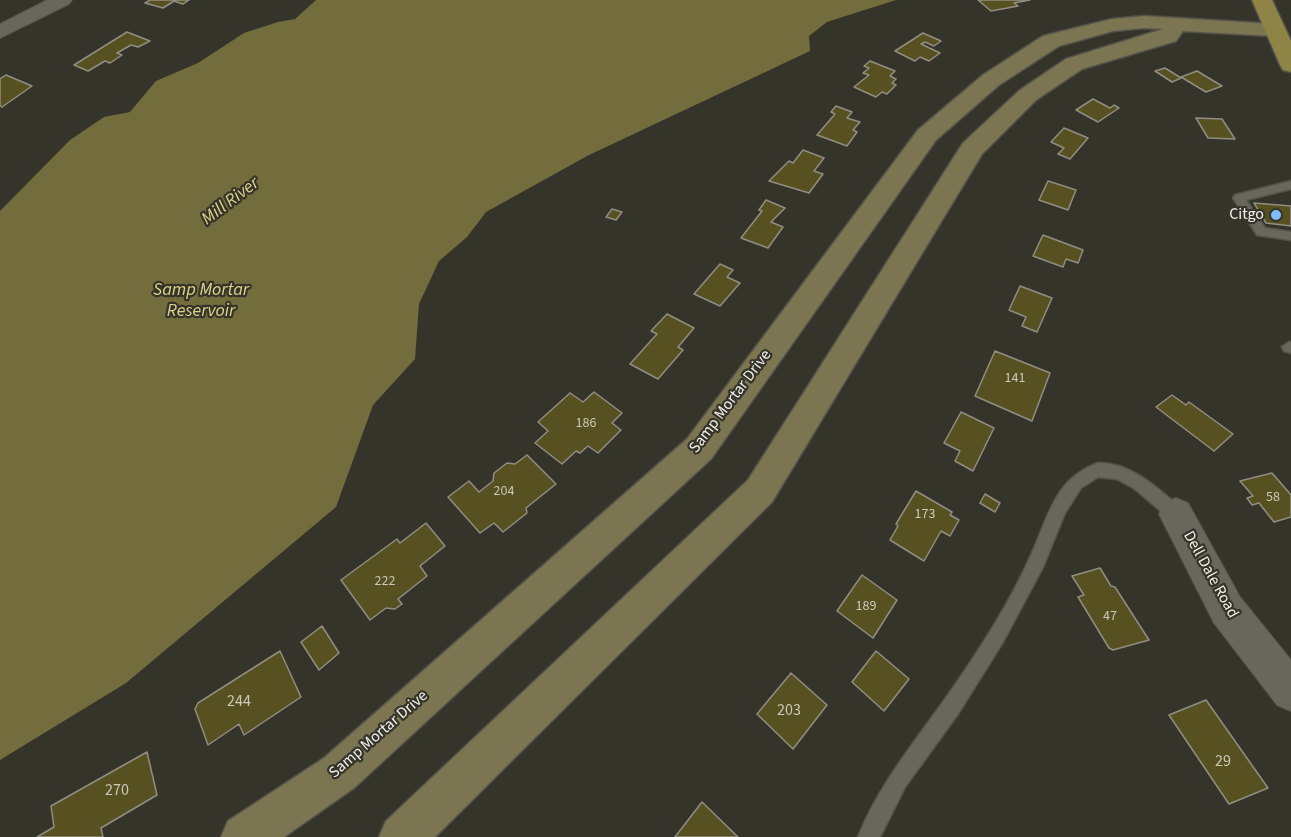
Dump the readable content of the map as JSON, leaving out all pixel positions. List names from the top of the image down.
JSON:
{
  "streets": {
    "main road": ["Samp Mortar Drive"],
    "street": ["Dell Dale Road"]
  },
  "water": ["Mill River", "Samp Mortar Reservoir"],
  "places": ["Citgo"],
  "house_numbers": [
    "141",
    "186",
    "204",
    "58",
    "173",
    "222",
    "189",
    "47",
    "244",
    "203",
    "29",
    "270"
  ]
}
